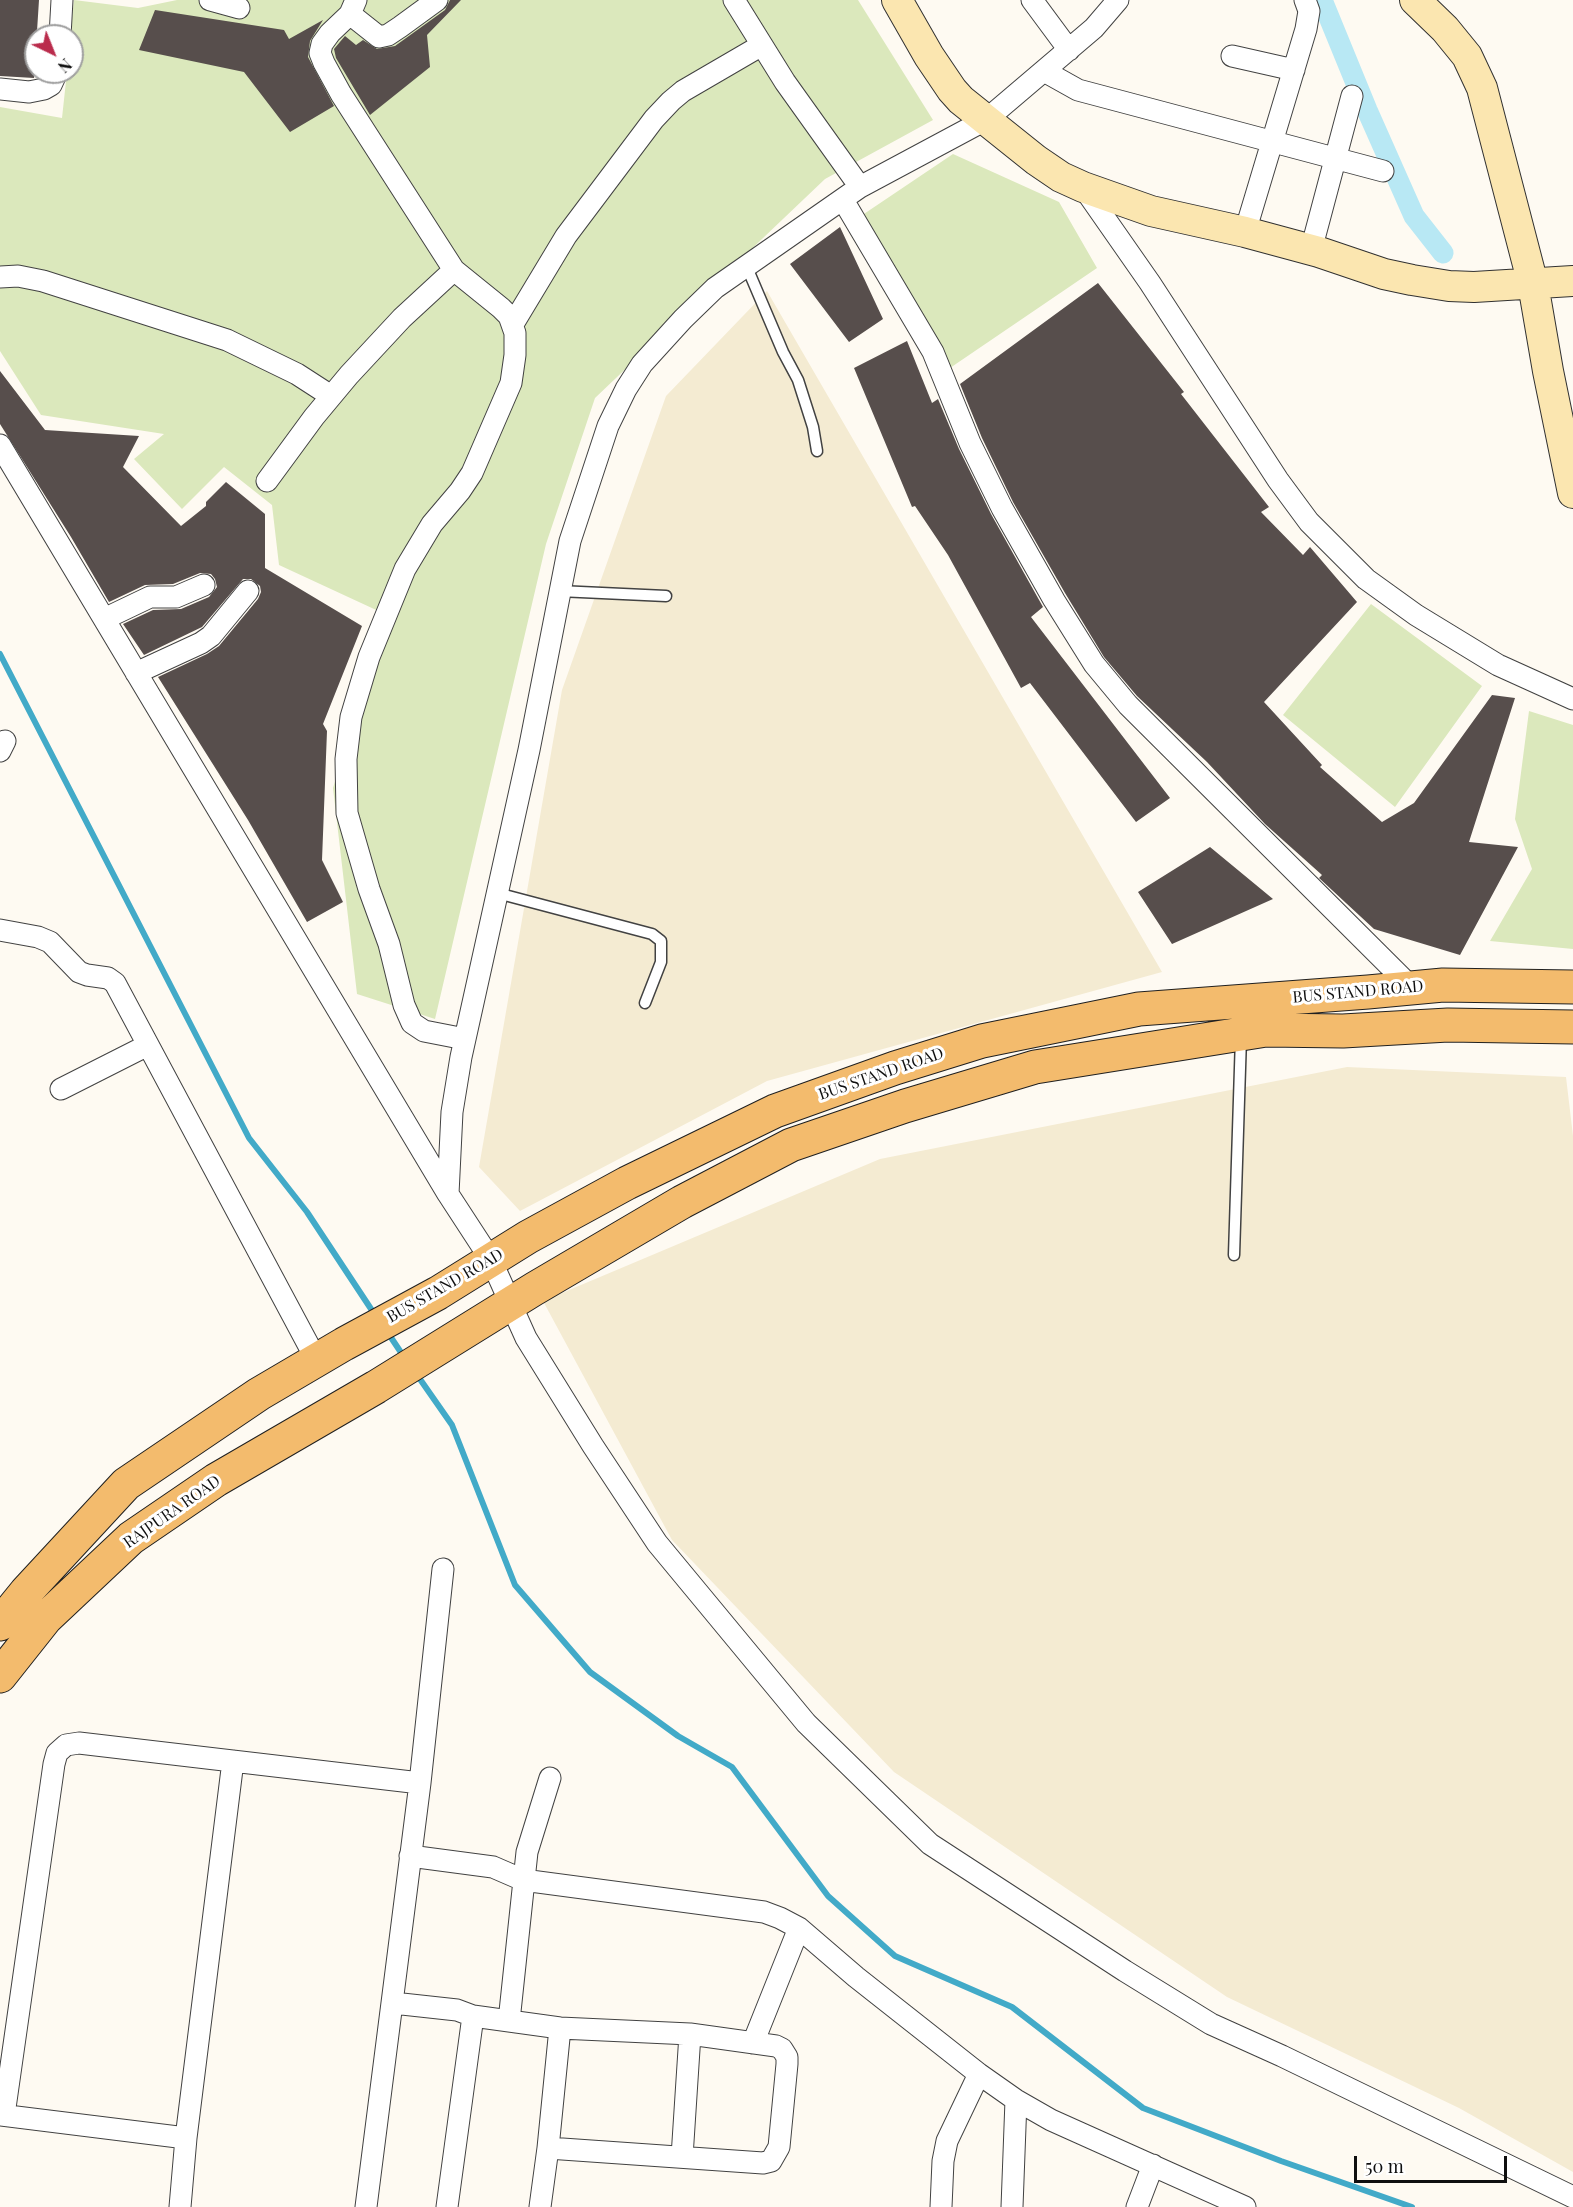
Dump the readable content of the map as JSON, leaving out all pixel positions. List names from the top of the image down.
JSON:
{
  "streets": {
    "main road": ["BUS STAND ROAD", "RAJPURA ROAD"]
  },
  "crossings": [
    ["BUS STAND ROAD", "RAJPURA ROAD"]
  ],
  "scale_bar": "50 m",
  "north": "bottom right"
}
